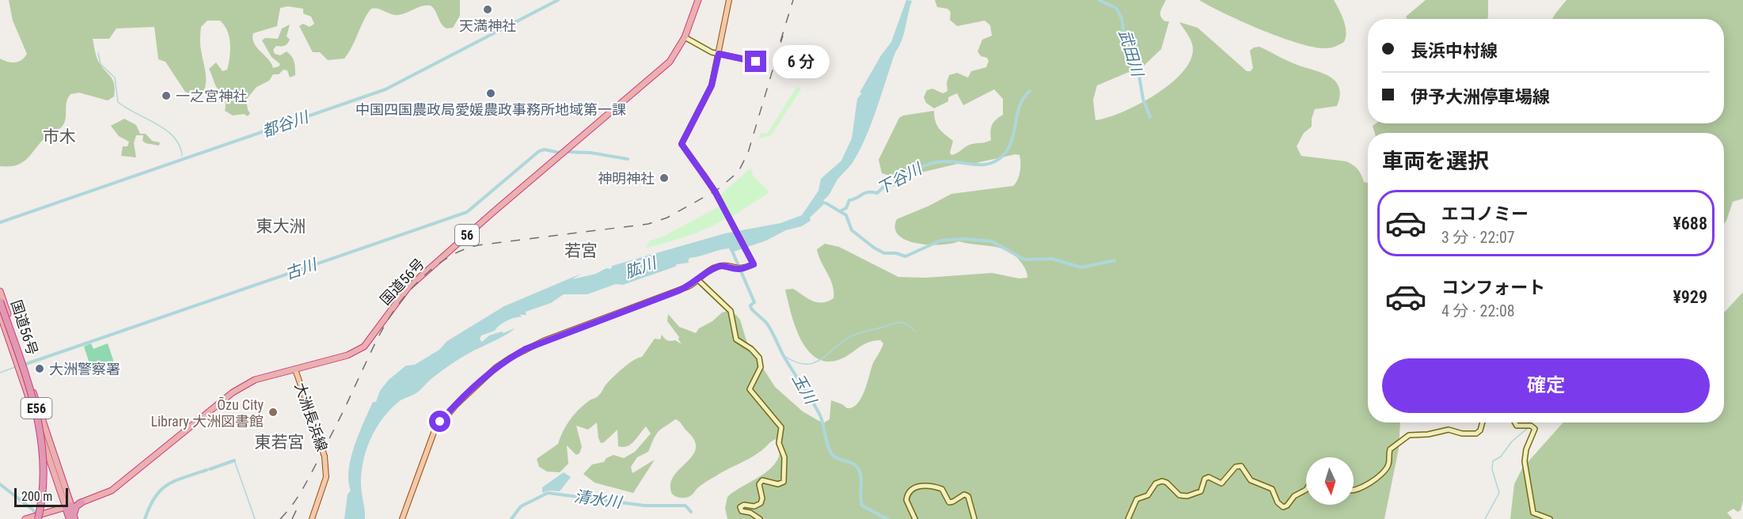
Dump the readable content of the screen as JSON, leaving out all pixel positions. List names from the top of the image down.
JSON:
{
  "streets": {
    "highway": ["56", "国道56号", "E56"],
    "main road": ["大洲長浜線"]
  },
  "crossings": [
    ["国道56号", "大洲長浜線"]
  ],
  "districts": [
    "市木",
    "東大洲",
    "若宮",
    "東若宮"
  ],
  "water": [
    "武田川",
    "都谷川",
    "下谷川",
    "肱川",
    "古川",
    "玉川",
    "清水川"
  ],
  "places": [
    "天満神社",
    "中国四国農政局愛媛農政事務所地域第一課",
    "一之宮神社",
    "神明神社",
    "大洲警察署",
    "Ōzu City Library 大洲図書館"
  ],
  "scale_bar": "200 m",
  "north": "bottom",
  "page": {
    "banner": ["長浜中村線", "伊予大洲停車場線"],
    "bubble": "6 分",
    "heading": "車両を選択",
    "list": [
      {
        "name": "エコノミー",
        "note": "3 分 · 22:07",
        "value": "¥688"
      },
      {
        "name": "コンフォート",
        "note": "4 分 · 22:08",
        "value": "¥929"
      }
    ],
    "buttons": "確定",
    "scale": "200 m"
  }
}
